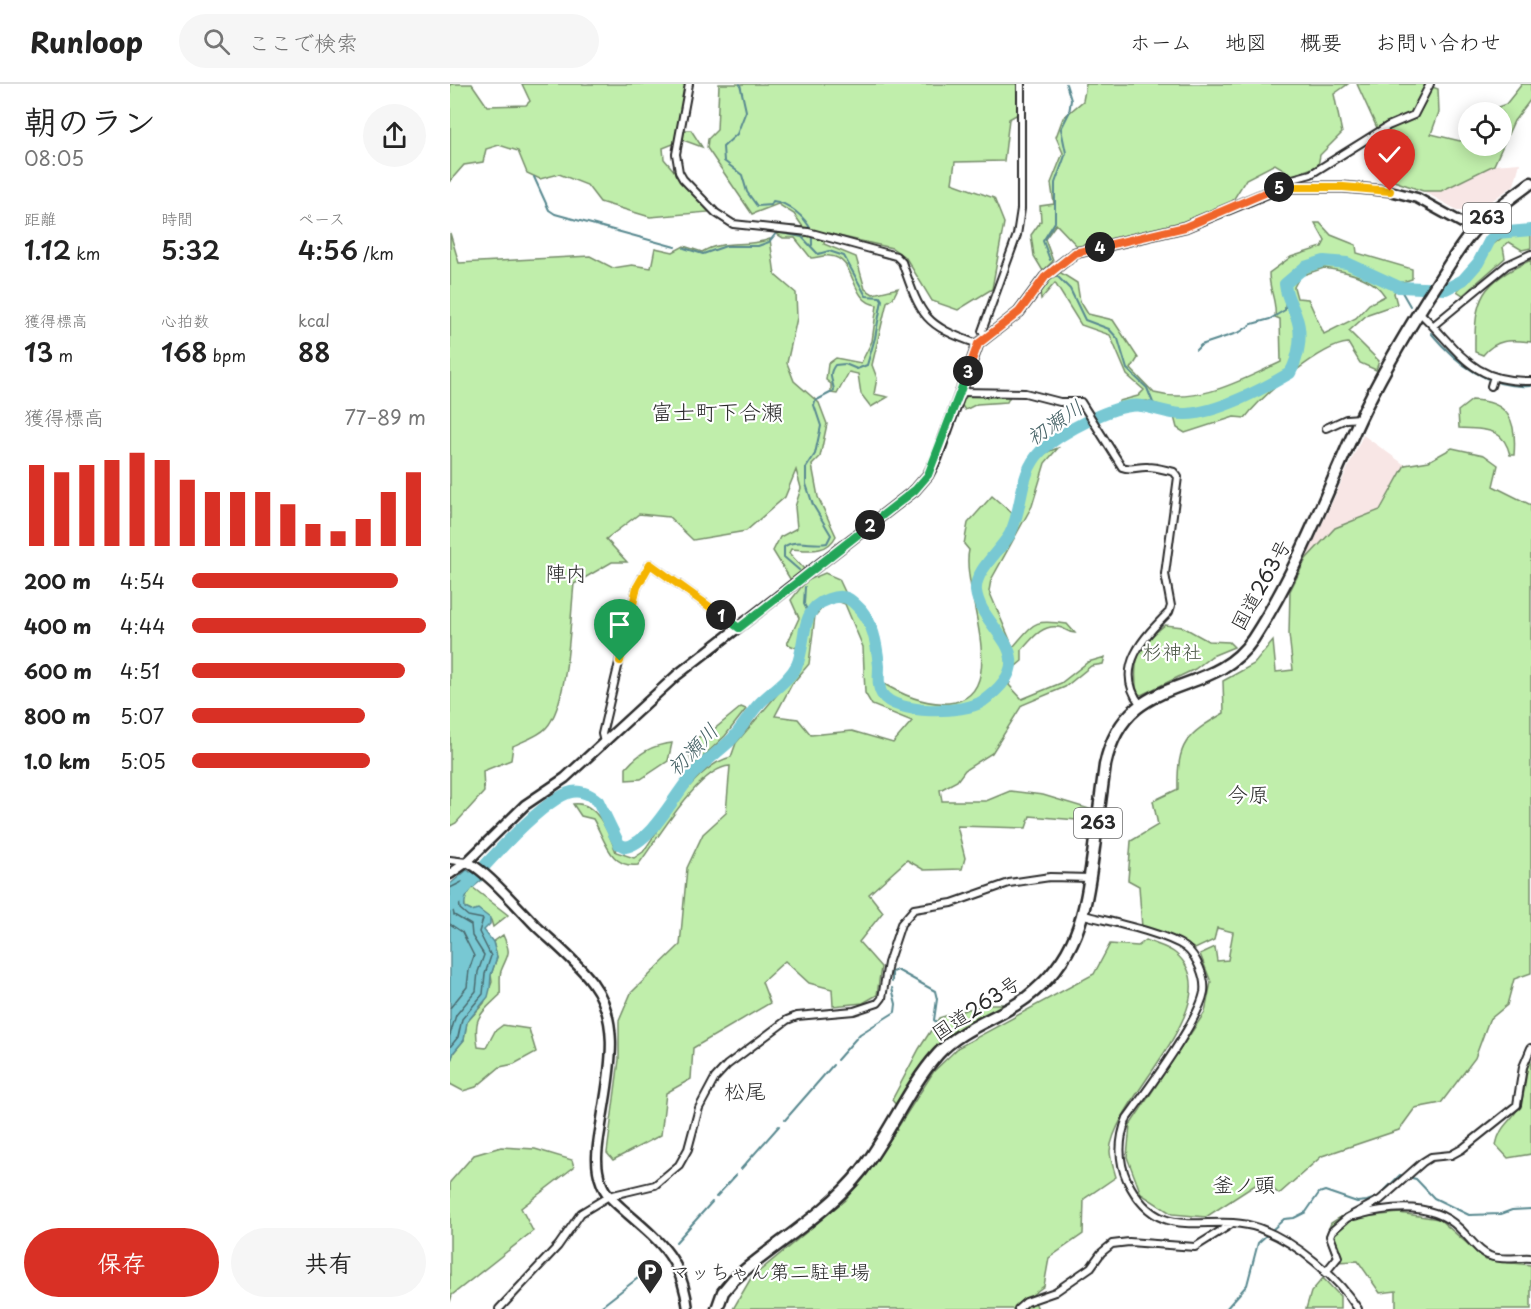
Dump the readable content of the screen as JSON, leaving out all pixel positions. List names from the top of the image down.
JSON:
{
  "streets": {
    "highway": ["263", "国道263号"]
  },
  "districts": [
    "富士町下合瀬",
    "陣内",
    "今原",
    "松尾",
    "釜ノ頭"
  ],
  "water": ["初瀬川"],
  "parks": ["杉神社"],
  "places": {
    "parking": ["マッちゃん第二駐車場"]
  },
  "page": {
    "header": "Runloop",
    "search": "ここで検索",
    "nav": [
      "ホーム",
      "地図",
      "概要",
      "お問い合わせ"
    ],
    "heading": ["朝のラン", "08:05"],
    "pins": [
      "5",
      "4",
      "3",
      "2",
      "1"
    ],
    "stats": [
      ["距離", "1.12 km"],
      ["時間", "5:32"],
      ["ペース", "4:56 /km"],
      ["獲得標高", "13 m"],
      ["心拍数", "168 bpm"],
      ["kcal", "88"]
    ],
    "chart": ["獲得標高", "77–89 m"],
    "list": [
      {
        "name": "200 m",
        "note": "4:54"
      },
      {
        "name": "400 m",
        "note": "4:44"
      },
      {
        "name": "600 m",
        "note": "4:51"
      },
      {
        "name": "800 m",
        "note": "5:07"
      },
      {
        "name": "1.0 km",
        "note": "5:05"
      }
    ],
    "buttons": ["保存", "共有"]
  }
}
